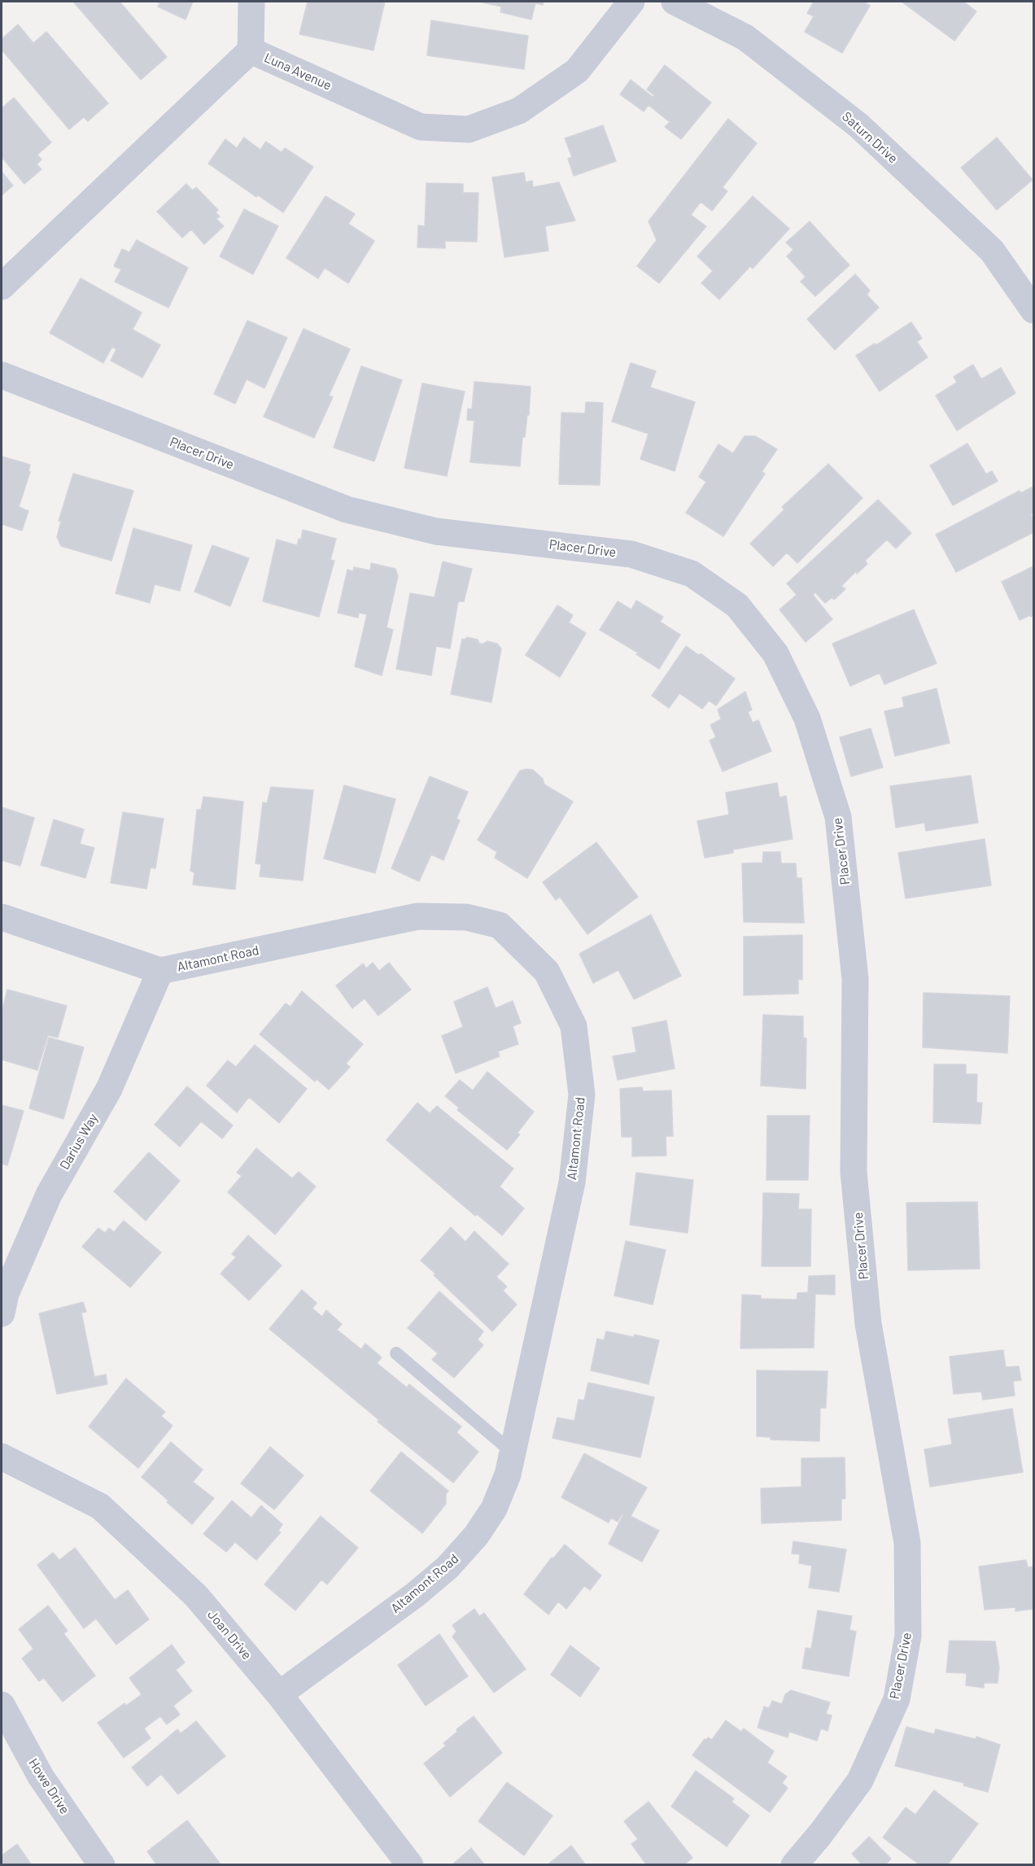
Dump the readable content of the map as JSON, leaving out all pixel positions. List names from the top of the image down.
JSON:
{
  "streets": {
    "street": [
      "Luna Avenue",
      "Saturn Drive",
      "Placer Drive",
      "Altamont Road",
      "Darius Way",
      "Joan Drive",
      "Howe Drive"
    ]
  },
  "crossings": [
    ["Altamont Road", "Darius Way"],
    ["Altamont Road", "Joan Drive"]
  ]
}
